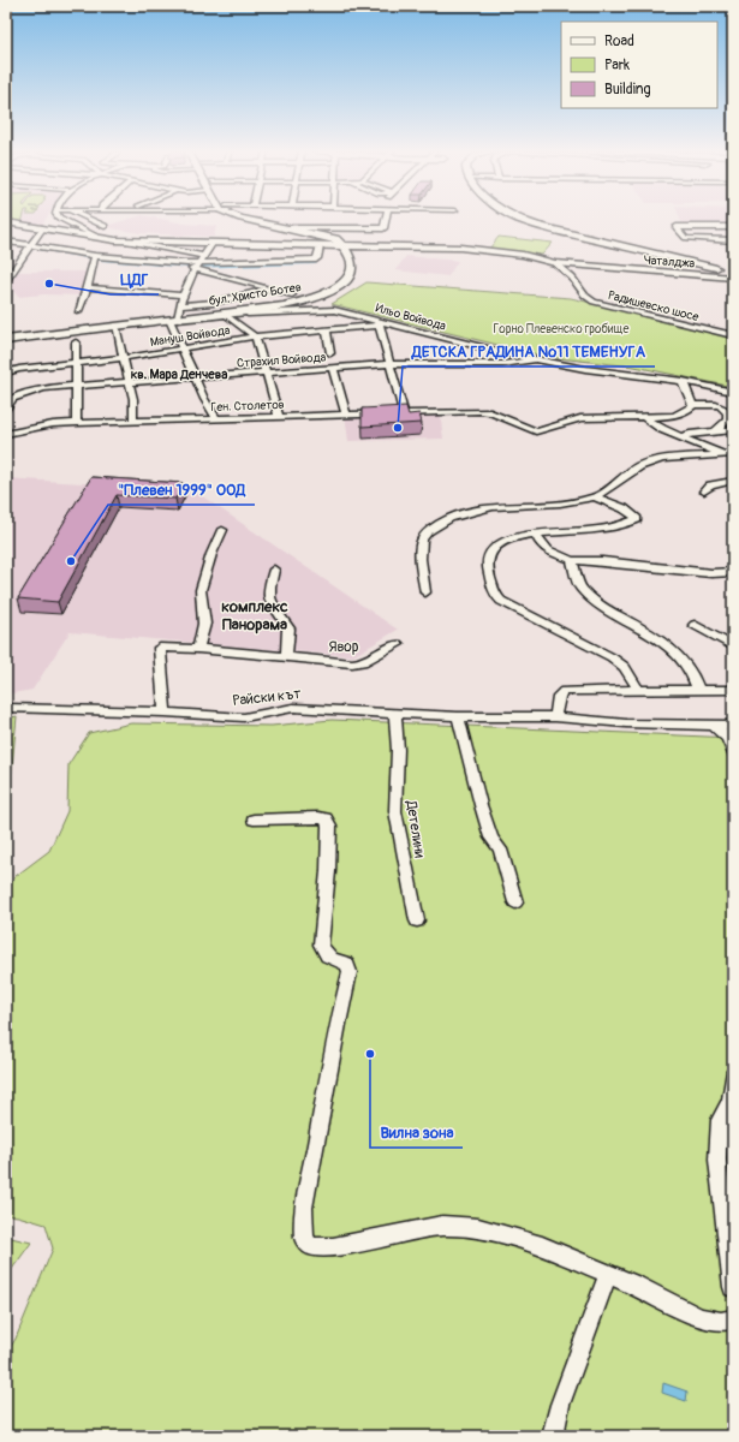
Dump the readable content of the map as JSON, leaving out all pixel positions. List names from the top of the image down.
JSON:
{
  "streets": {
    "street": [
      "Чаталджа",
      "бул. Христо Ботев",
      "Радишевско шосе",
      "Ильо Войвода",
      "Мануш Войвода",
      "Страхил Войвода",
      "Ген. Столетов",
      "Явор",
      "Райски кът",
      "Детелини"
    ]
  },
  "crossings": [
    ["Чаталджа", "бул. Христо Ботев"],
    ["Чаталджа", "Радишевско шосе"],
    ["бул. Христо Ботев", "Ильо Войвода"],
    ["Ильо Войвода", "Мануш Войвода"],
    ["Ильо Войвода", "Страхил Войвода"],
    ["Явор", "Райски кът"],
    ["Райски кът", "Детелини"]
  ],
  "districts": ["кв. Мара Денчева", "комплекс Панорама"],
  "parks": ["Горно Плевенско гробище"],
  "places": [
    "ЦДГ",
    "ДЕТСКА ГРАДИНА №11 ТЕМЕНУГА",
    "\"Плевен 1999\" ООД",
    "Вилна зона"
  ],
  "legend": ["Road", "Park", "Building"]
}
